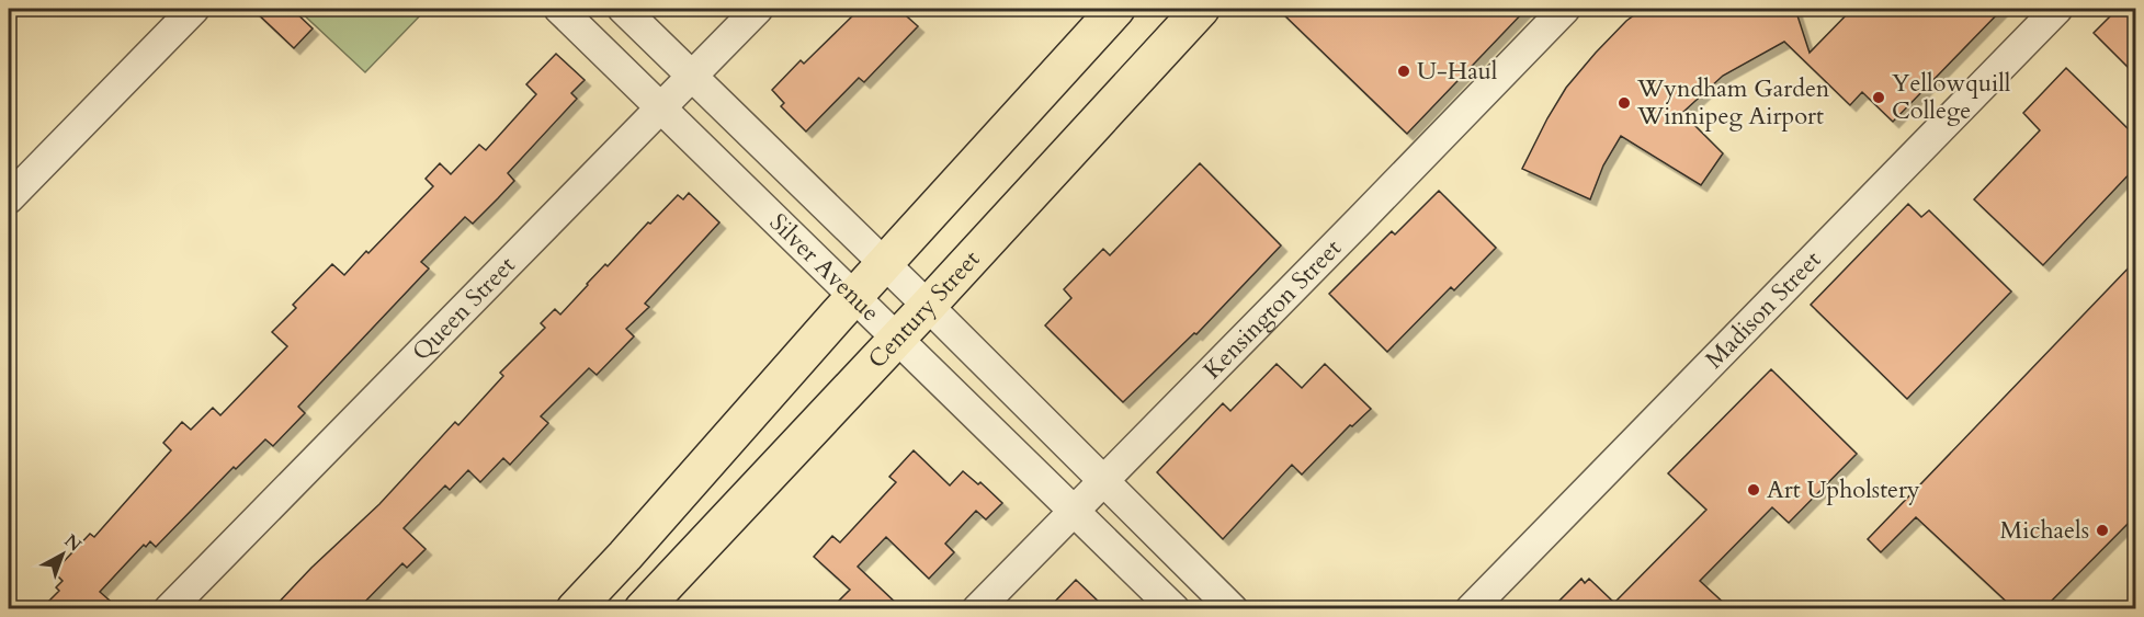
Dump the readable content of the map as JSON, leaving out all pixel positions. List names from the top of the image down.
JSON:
{
  "streets": {
    "main road": ["Century Street"],
    "street": [
      "Silver Avenue",
      "Queen Street",
      "Kensington Street",
      "Madison Street"
    ]
  },
  "crossings": [
    ["Silver Avenue", "Queen Street"],
    ["Silver Avenue", "Kensington Street"],
    ["Silver Avenue", "Century Street"]
  ],
  "places": [
    "U-Haul",
    "Yellowquill College",
    "Wyndham Garden Winnipeg Airport",
    "Art Upholstery",
    "Michaels"
  ],
  "north": "top right"
}
